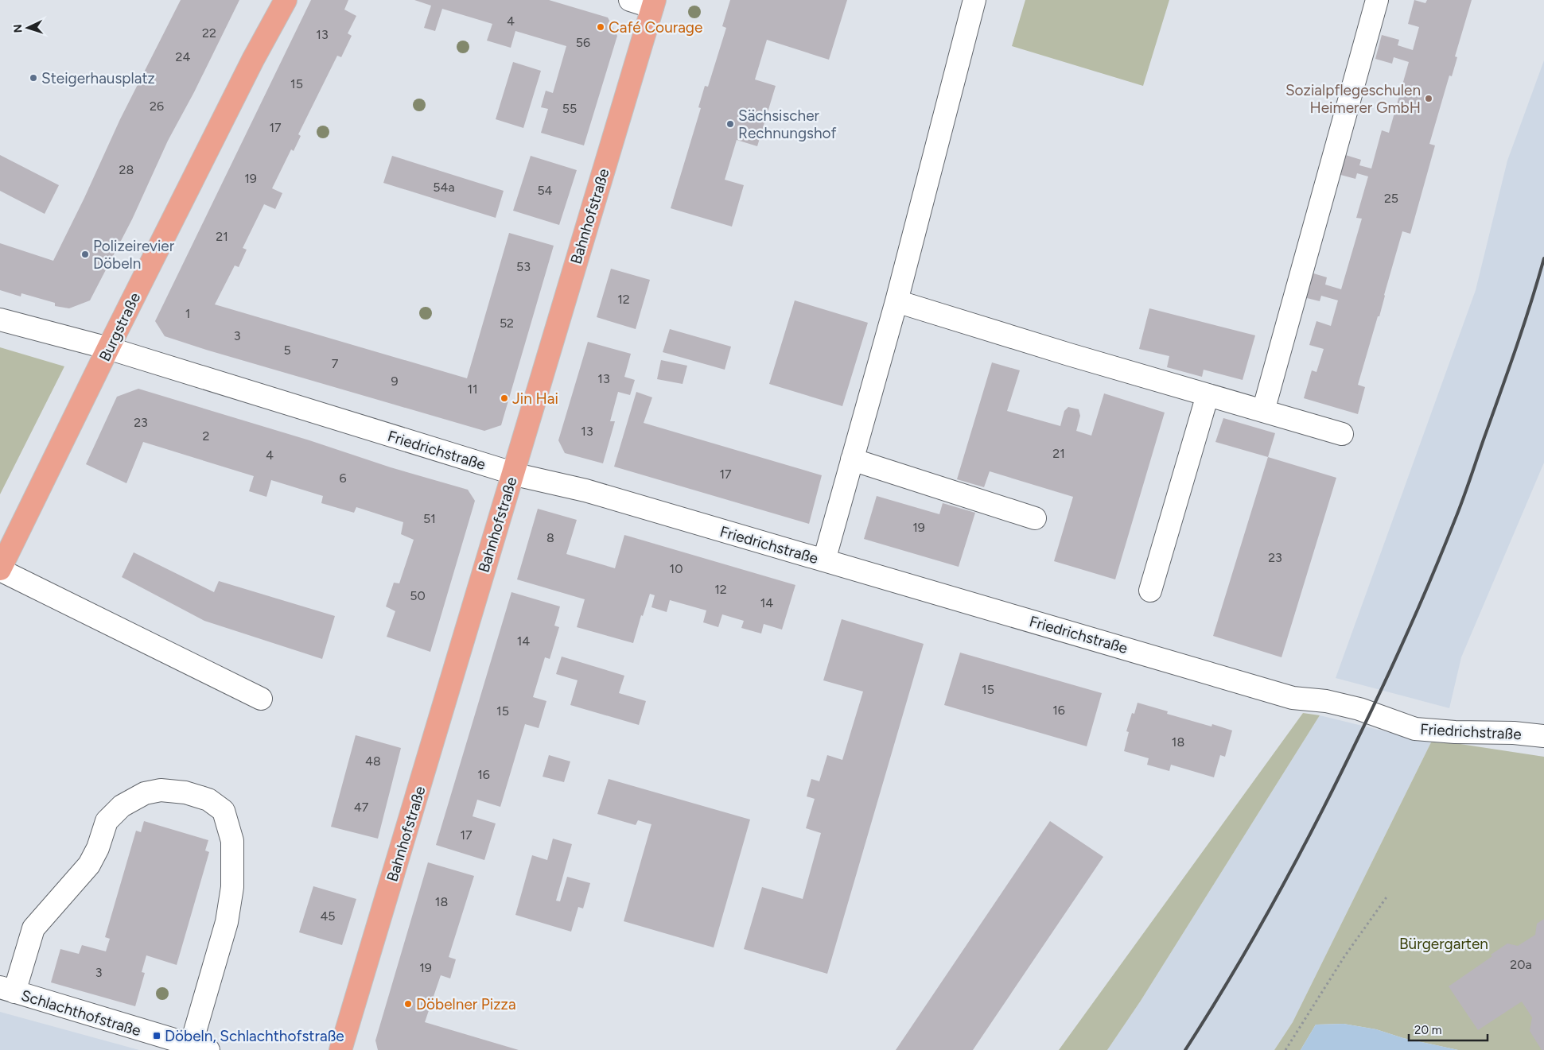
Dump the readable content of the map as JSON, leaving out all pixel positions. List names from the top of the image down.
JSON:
{
  "streets": {
    "main road": ["Bahnhofstraße", "Burgstraße"],
    "street": ["Friedrichstraße", "Schlachthofstraße"]
  },
  "crossings": [
    ["Bahnhofstraße", "Friedrichstraße"],
    ["Burgstraße", "Friedrichstraße"]
  ],
  "parks": ["Bürgergarten"],
  "places": {
    "other": [
      "Café Courage",
      "Steigerhausplatz",
      "Sozialpflegeschulen Heimerer GmbH",
      "Sächsischer Rechnungshof",
      "Polizeirevier Döbeln",
      "Jin Hai",
      "Döbelner Pizza"
    ],
    "transit": ["Döbeln, Schlachthofstraße"]
  },
  "house_numbers": [
    "4",
    "22",
    "13",
    "56",
    "24",
    "15",
    "26",
    "55",
    "17",
    "28",
    "19",
    "54a",
    "54",
    "25",
    "21",
    "53",
    "12",
    "1",
    "52",
    "3",
    "5",
    "7",
    "13",
    "9",
    "11",
    "23",
    "13",
    "2",
    "21",
    "4",
    "17",
    "6",
    "51",
    "19",
    "8",
    "23",
    "10",
    "12",
    "50",
    "14",
    "14",
    "15",
    "16",
    "15",
    "18",
    "48",
    "16",
    "47",
    "17",
    "18",
    "45",
    "20a",
    "19",
    "3"
  ],
  "scale_bar": "20 m",
  "north": "left"
}
